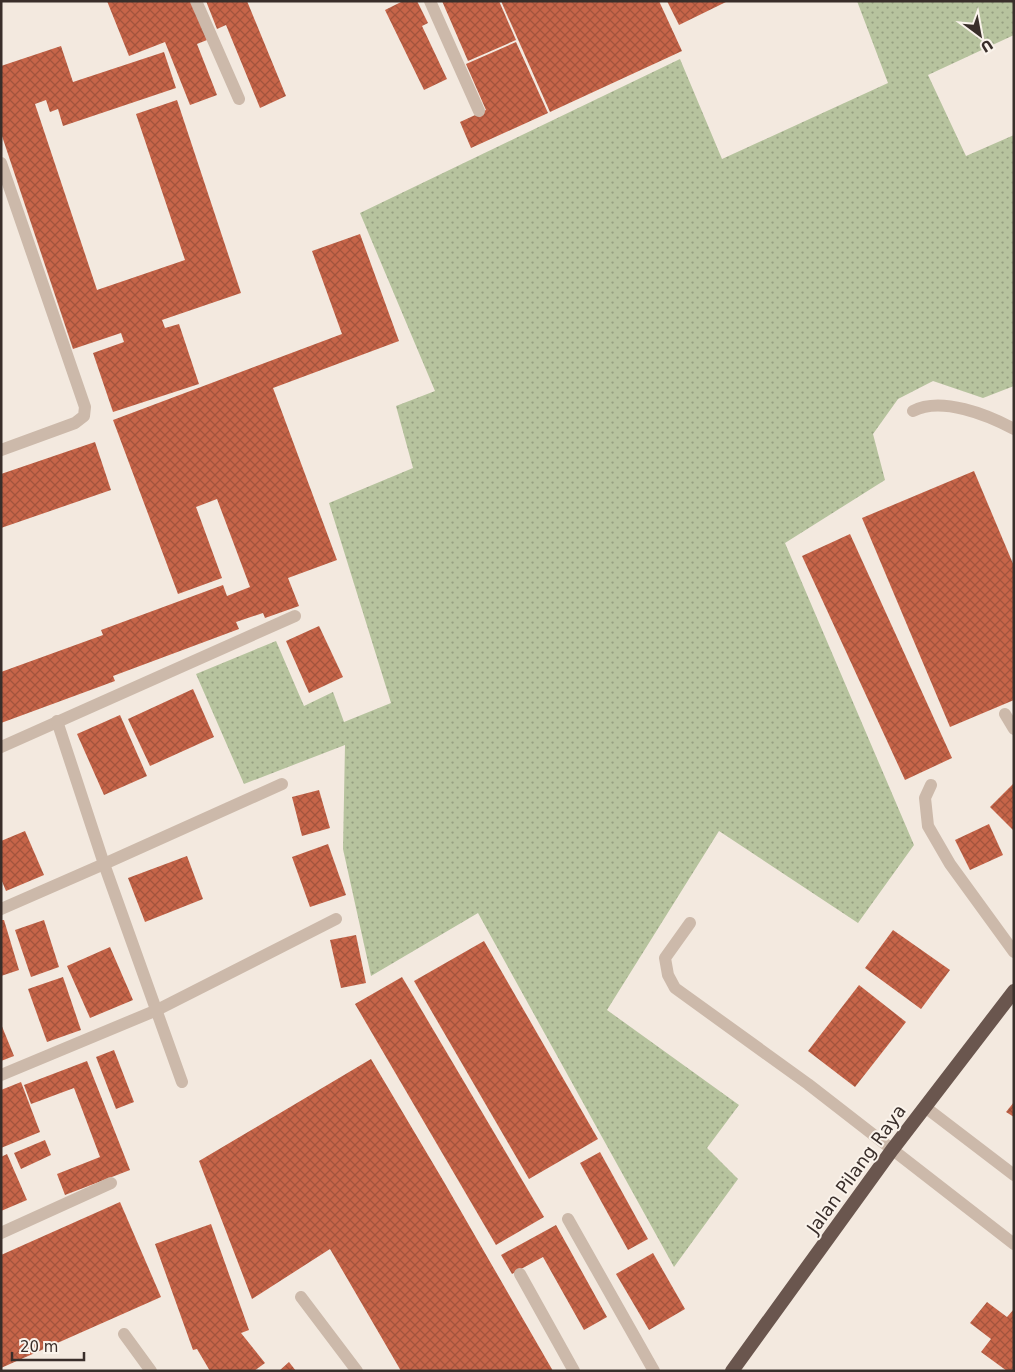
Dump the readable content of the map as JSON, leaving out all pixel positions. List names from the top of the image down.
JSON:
{
  "streets": {
    "highway": ["Jalan Pilang Raya"]
  },
  "scale_bar": "20 m",
  "north": "bottom right"
}
